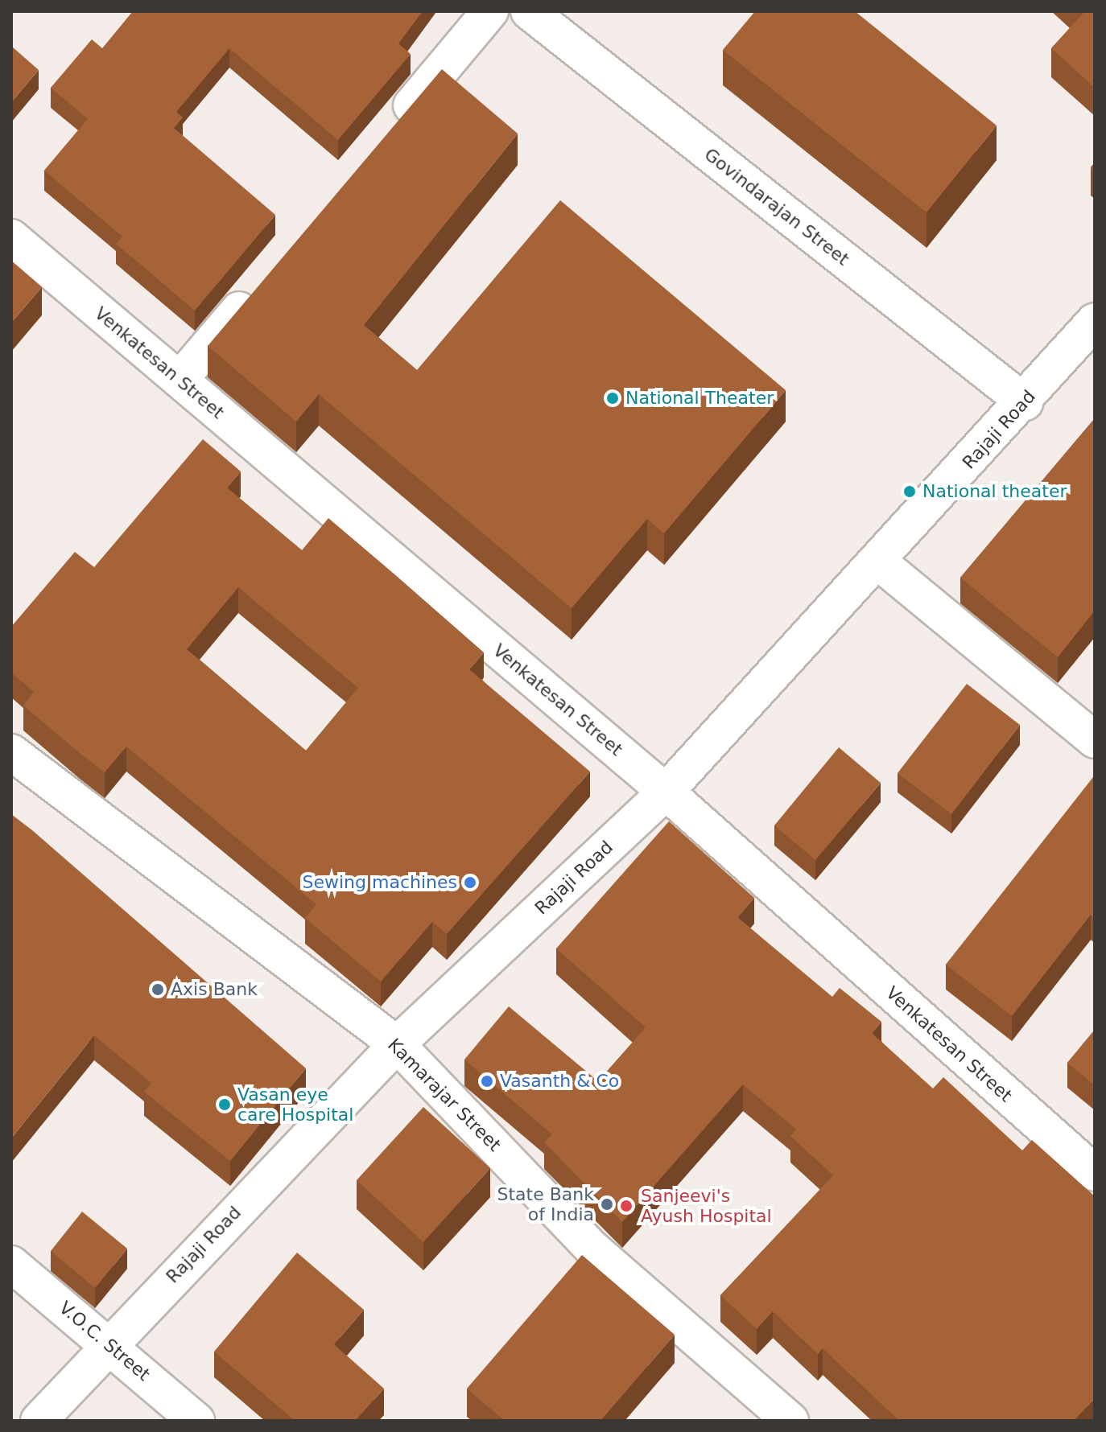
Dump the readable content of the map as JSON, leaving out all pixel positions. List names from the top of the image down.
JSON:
{
  "streets": {
    "street": [
      "Govindarajan Street",
      "Venkatesan Street",
      "Rajaji Road",
      "Kamarajar Street",
      "V.O.C. Street"
    ]
  },
  "crossings": [
    ["Govindarajan Street", "Rajaji Road"],
    ["Venkatesan Street", "Rajaji Road"],
    ["Rajaji Road", "Kamarajar Street"],
    ["Rajaji Road", "V.O.C. Street"]
  ],
  "places": [
    "National Theater",
    "National theater",
    "Sewing machines",
    "Axis Bank",
    "Vasanth & Co",
    "Vasan eye care Hospital",
    "State Bank of India",
    "Sanjeevi's Ayush Hospital"
  ]
}
